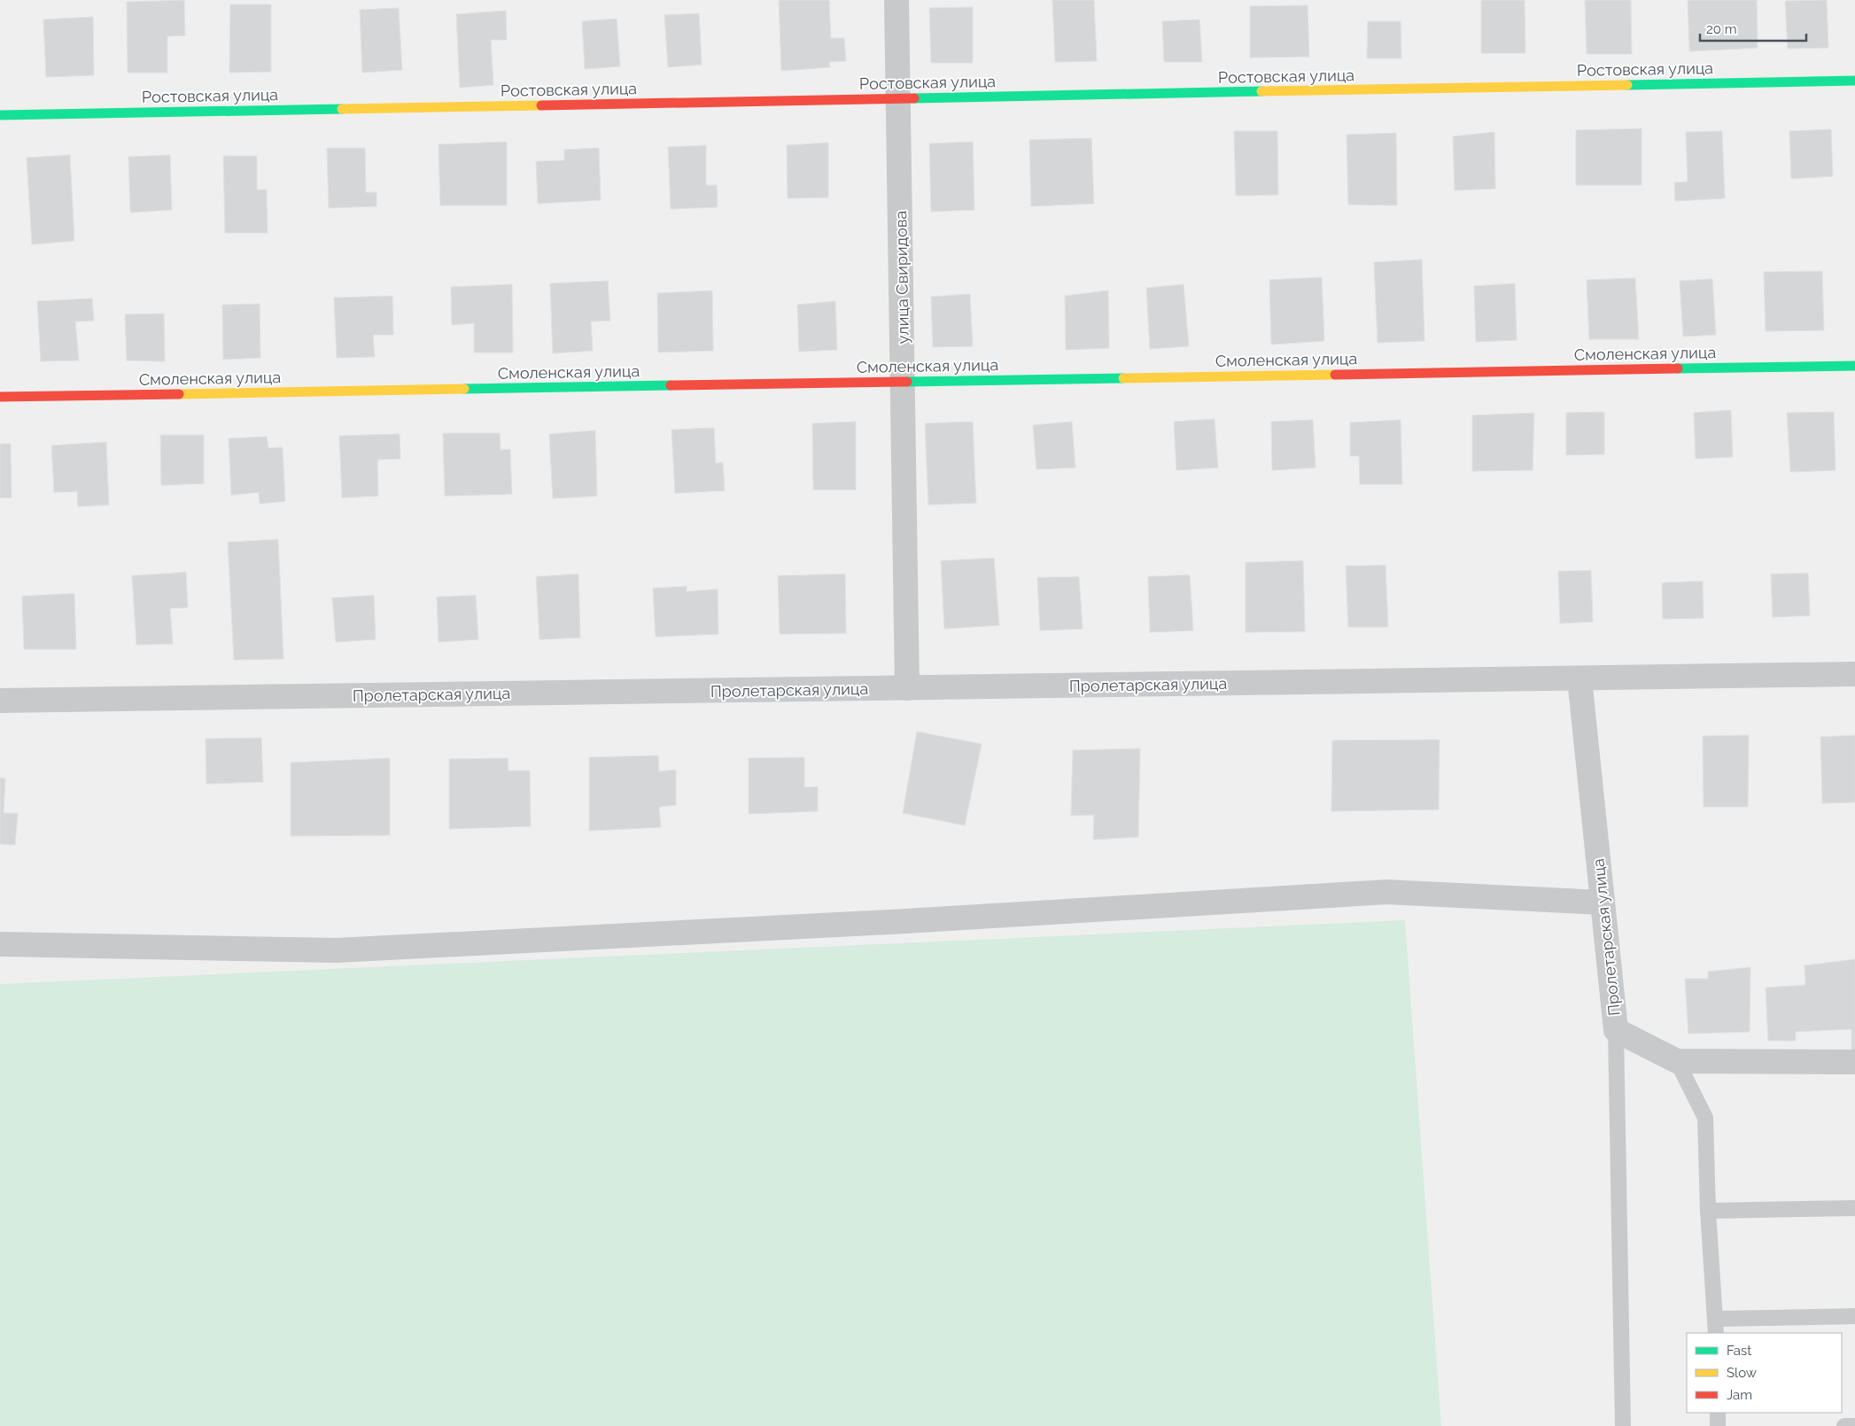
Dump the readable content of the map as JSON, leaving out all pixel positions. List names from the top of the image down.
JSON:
{
  "streets": {
    "street": [
      "Ростовская улица",
      "улица Свиридова",
      "Смоленская улица",
      "Пролетарская улица"
    ]
  },
  "crossings": [
    ["Ростовская улица", "улица Свиридова"],
    ["улица Свиридова", "Смоленская улица"],
    ["улица Свиридова", "Пролетарская улица"]
  ],
  "legend": ["Fast", "Slow", "Jam"],
  "scale_bar": "20 m"
}
